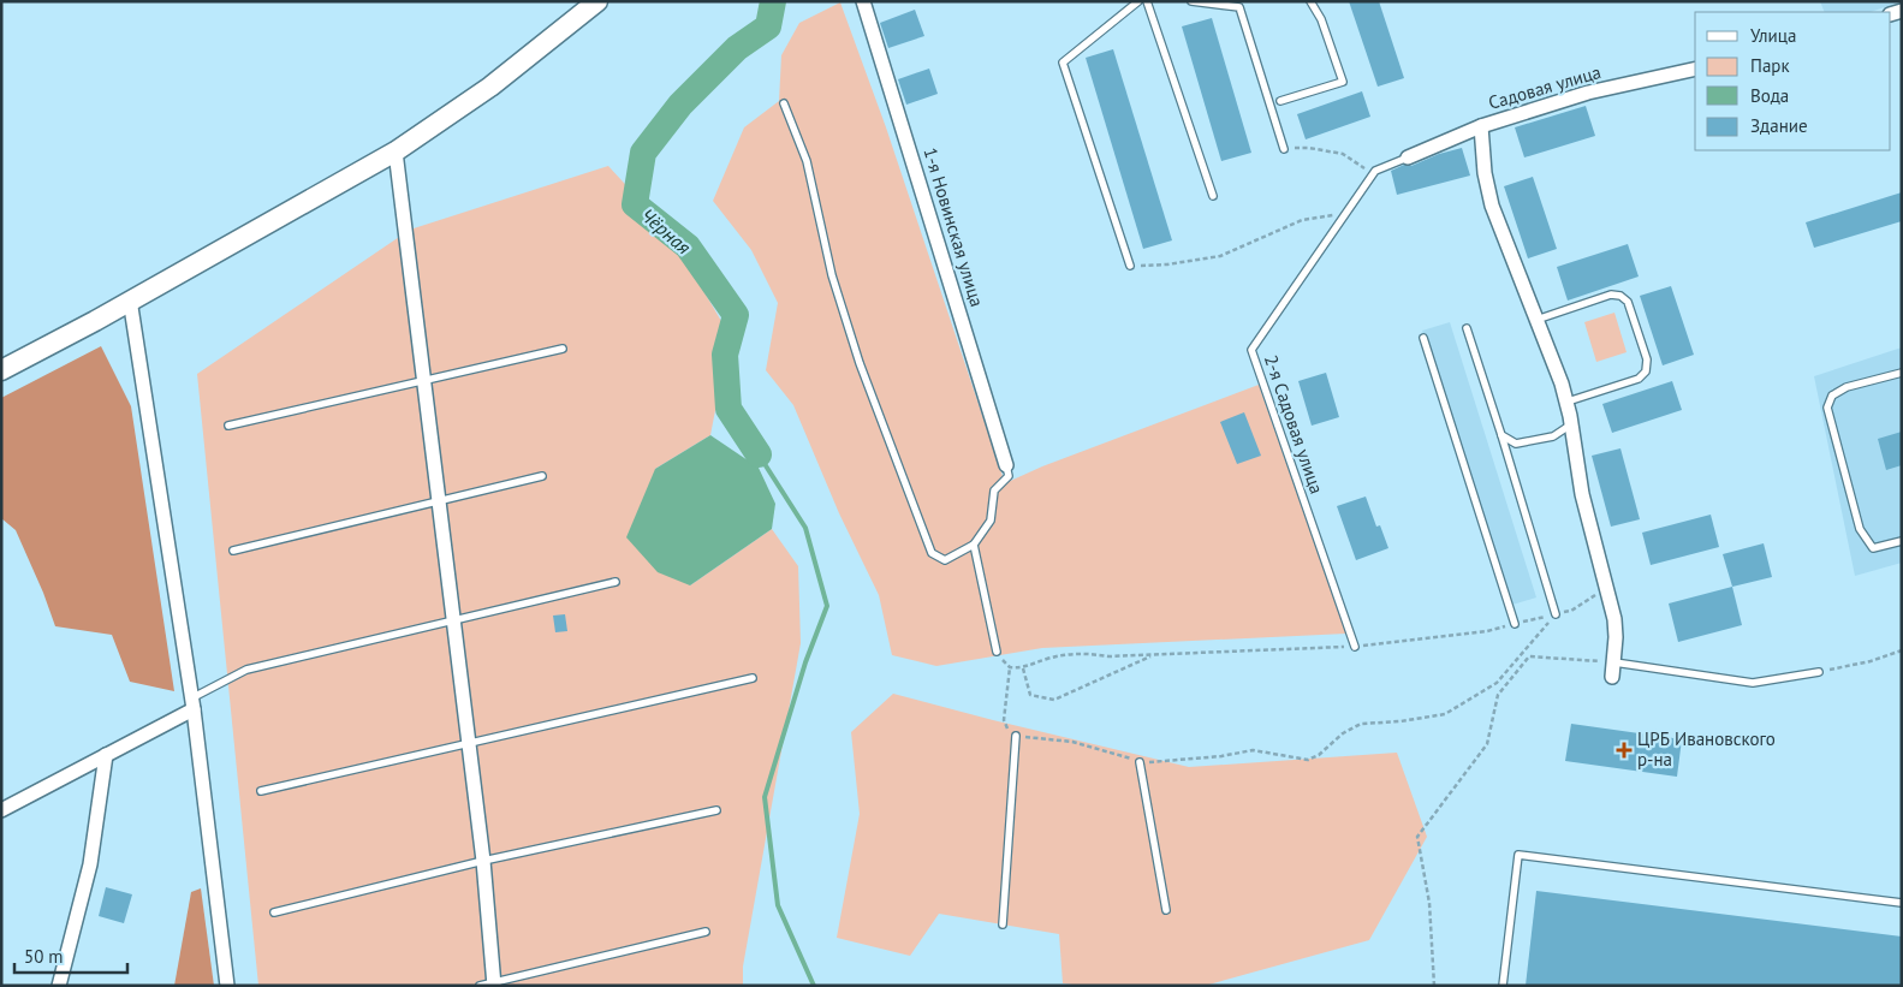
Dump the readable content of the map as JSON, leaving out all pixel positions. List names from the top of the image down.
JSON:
{
  "streets": {
    "street": ["Садовая улица", "1-я Новинская улица"],
    "lane": ["2-я Садовая улица"]
  },
  "crossings": [
    ["Садовая улица", "2-я Садовая улица"]
  ],
  "water": ["Чёрная"],
  "places": {
    "health": ["ЦРБ Ивановского р-на"]
  },
  "legend": [
    "Улица",
    "Парк",
    "Вода",
    "Здание"
  ],
  "scale_bar": "50 m"
}
